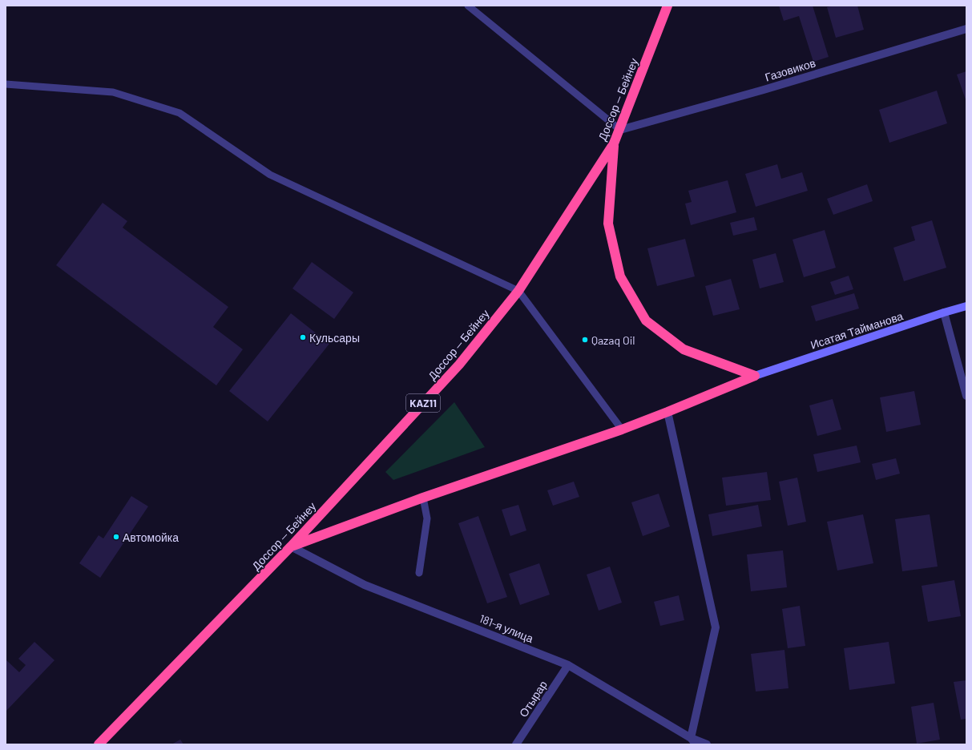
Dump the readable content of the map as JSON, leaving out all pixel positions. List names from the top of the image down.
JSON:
{
  "streets": {
    "highway": ["Доссор — Бейнеу", "KAZ11"],
    "street": [
      "Газовиков",
      "Исатая Тайманова",
      "181-я улица",
      "Отырар"
    ]
  },
  "crossings": [
    ["Газовиков", "Доссор — Бейнеу"],
    ["Доссор — Бейнеу", "181-я улица"],
    ["181-я улица", "Отырар"]
  ],
  "places": ["Кульсары", "Qazaq Oil", "Автомойка"]
}
